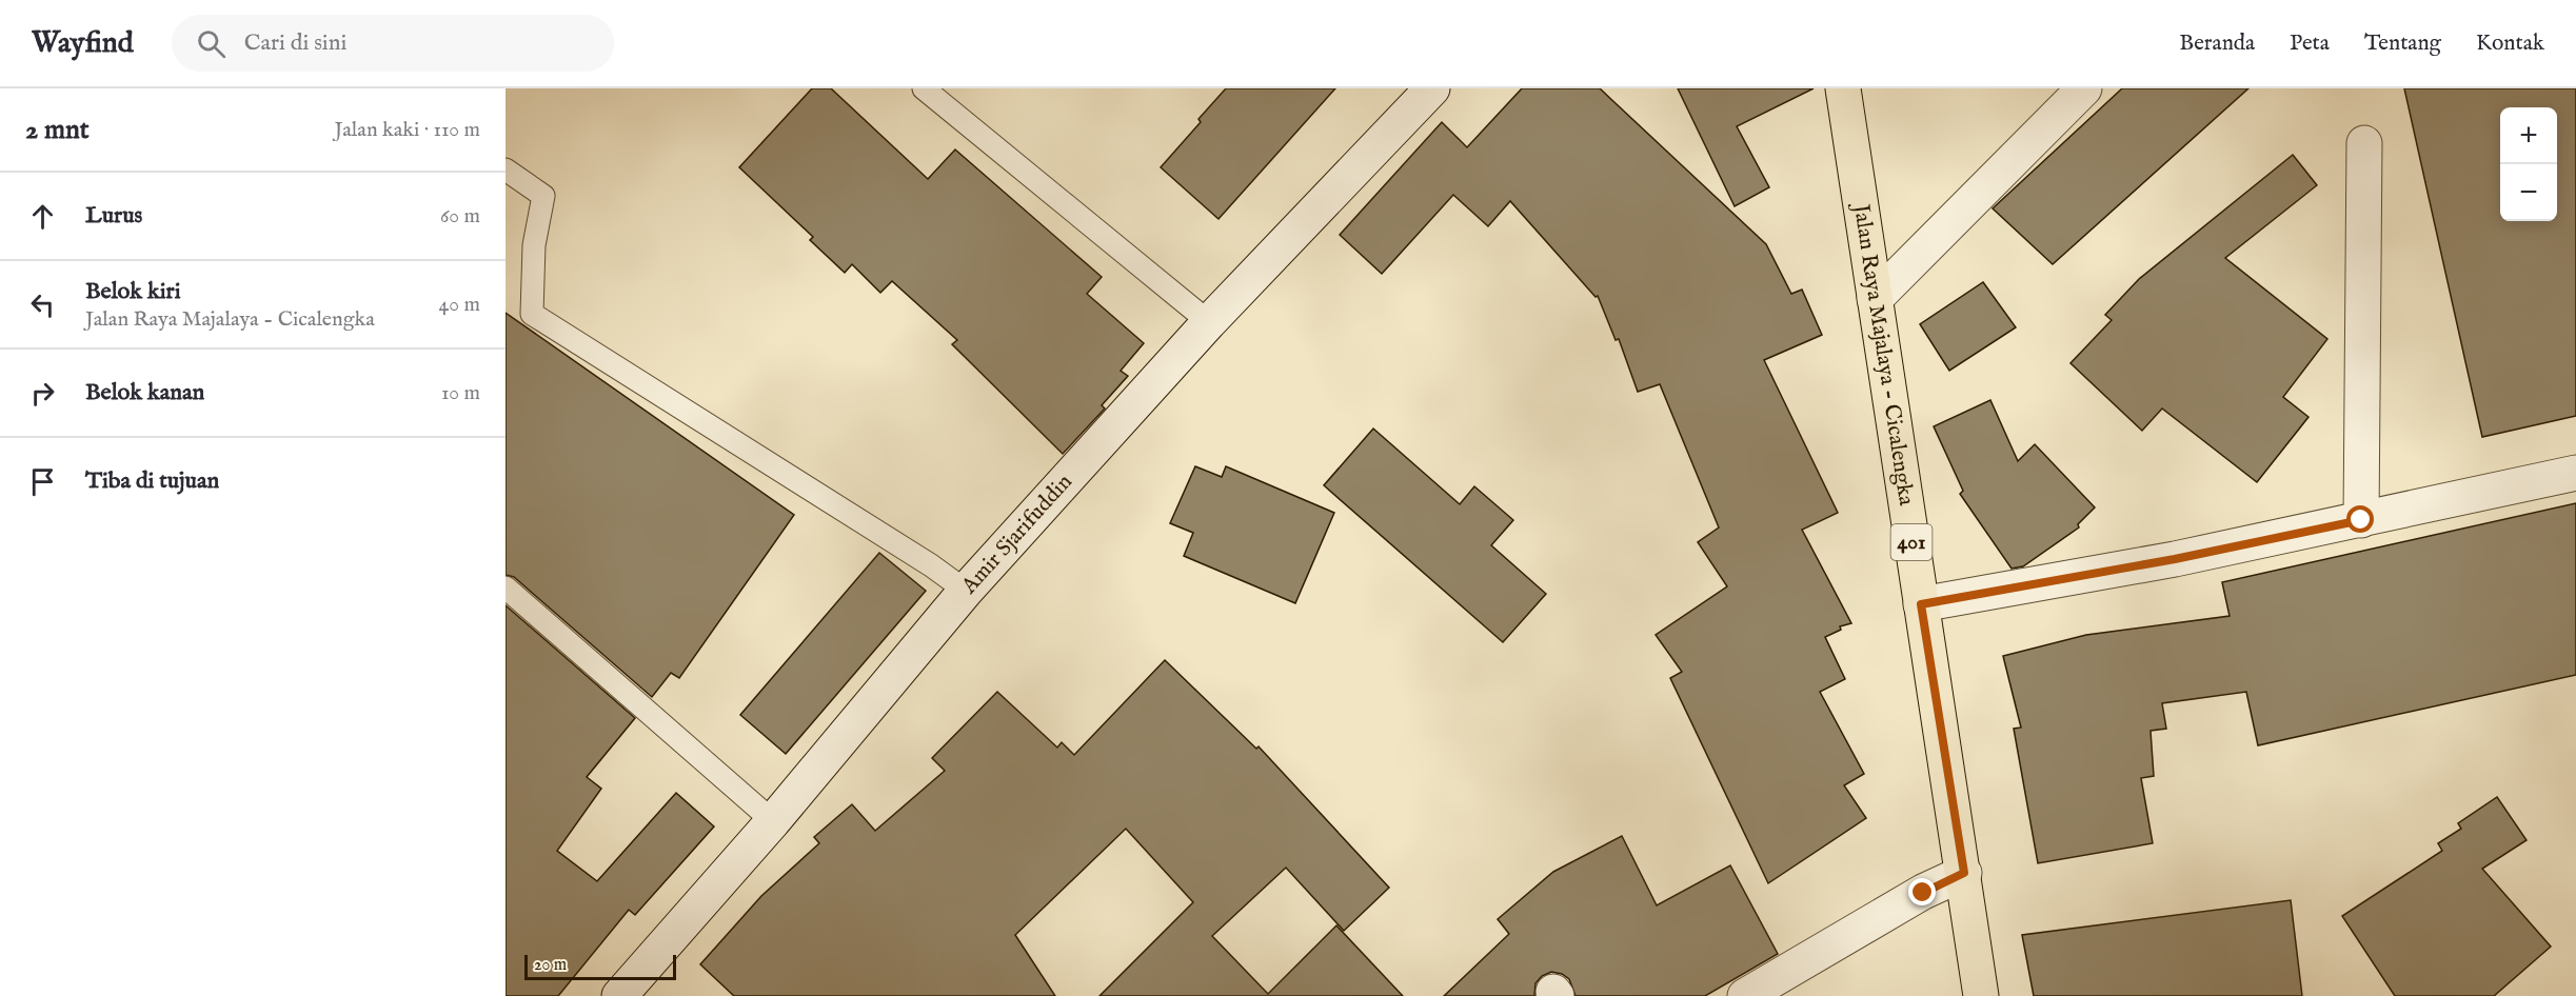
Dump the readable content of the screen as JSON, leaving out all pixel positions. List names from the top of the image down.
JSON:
{
  "streets": {
    "main road": ["Jalan Raya Majalaya - Cicalengka", "401"],
    "street": ["Amir Sjarifuddin"]
  },
  "scale_bar": "20 m",
  "page": {
    "header": "Wayfind",
    "search": "Cari di sini",
    "nav": [
      "Beranda",
      "Peta",
      "Tentang",
      "Kontak"
    ],
    "heading": ["2 mnt", "Jalan kaki · 110 m"],
    "map_buttons": ["+", "−"],
    "list": [
      ["Lurus", "60 m"],
      ["Belok kiri", "Jalan Raya Majalaya - Cicalengka", "40 m"],
      ["Belok kanan", "10 m"],
      "Tiba di tujuan"
    ],
    "scale": "20 m"
  }
}
